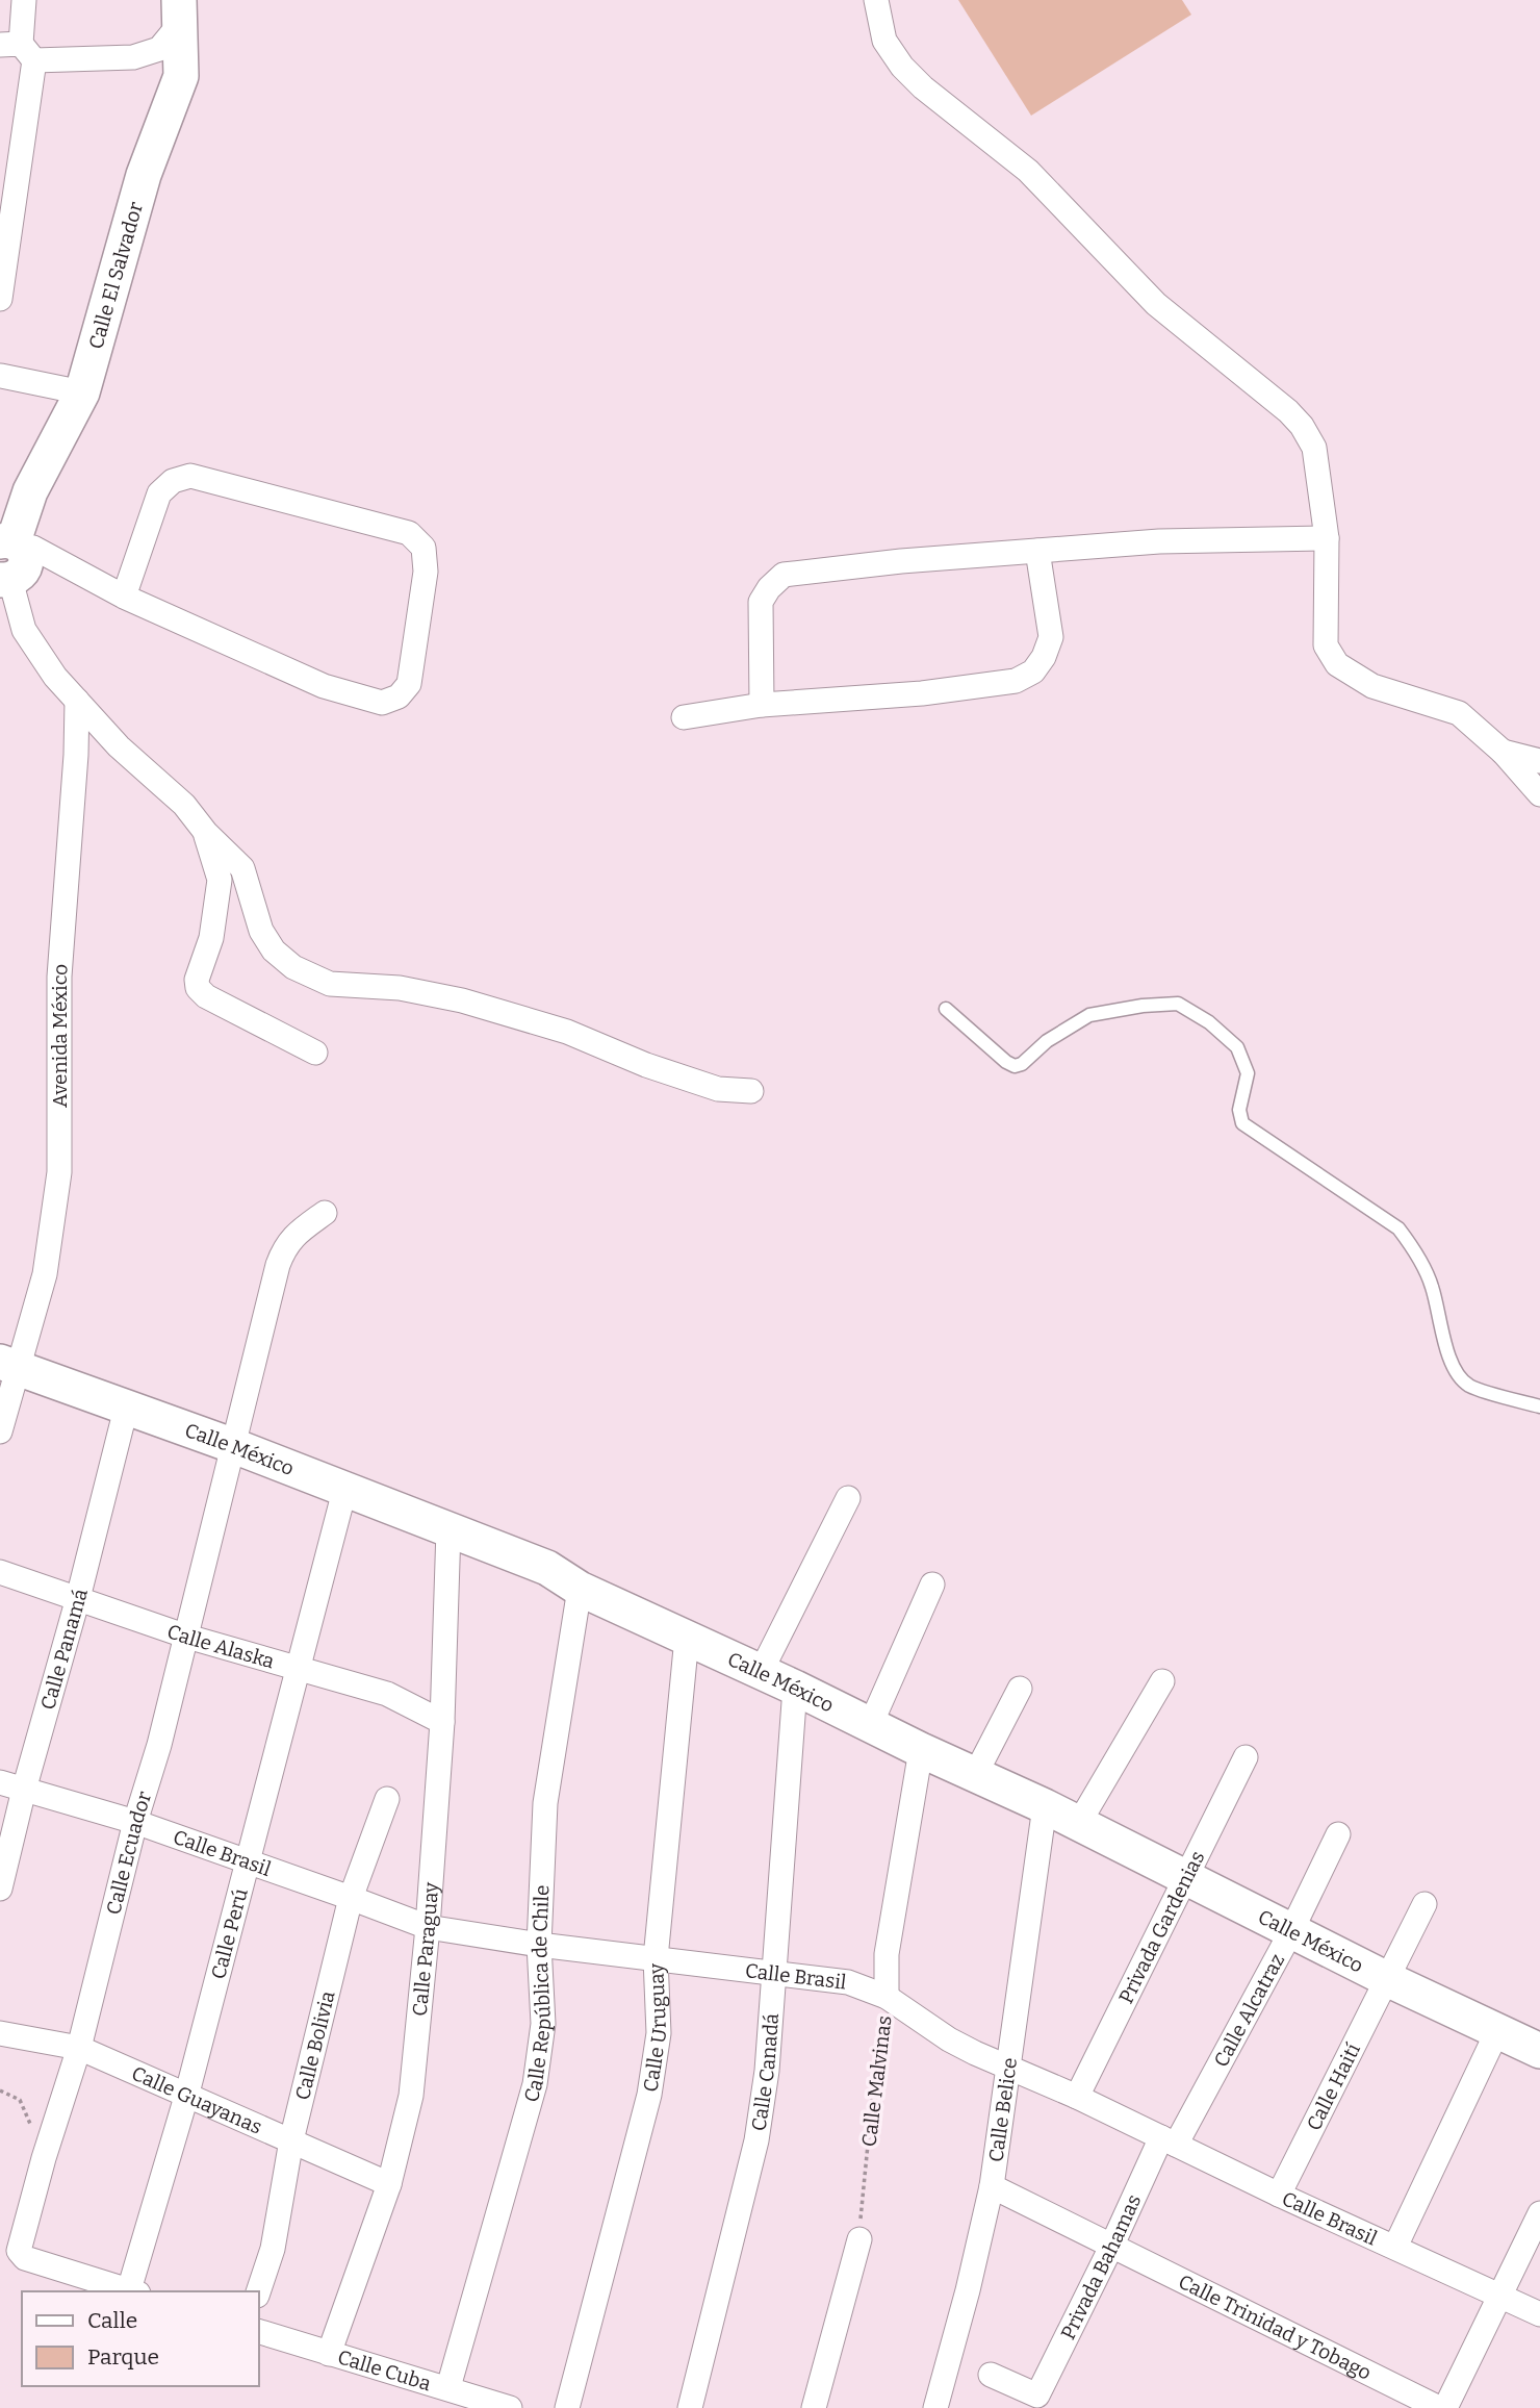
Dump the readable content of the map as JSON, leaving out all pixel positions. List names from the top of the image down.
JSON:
{
  "streets": {
    "street": [
      "Calle El Salvador",
      "Avenida México",
      "Calle México",
      "Calle Alaska",
      "Calle Panamá",
      "Calle Brasil",
      "Calle Ecuador",
      "Privada Gardenias",
      "Calle Perú",
      "Calle Paraguay",
      "Calle República de Chile",
      "Calle Alcatraz",
      "Calle Uruguay",
      "Calle Bolivia",
      "Calle Canadá",
      "Calle Malvinas",
      "Calle Haití",
      "Calle Guayanas",
      "Calle Belice",
      "Privada Bahamas",
      "Calle Trinidad y Tobago",
      "Calle Cuba"
    ]
  },
  "crossings": [
    ["Avenida México", "Calle México"],
    ["Calle México", "Calle Panamá"],
    ["Calle México", "Calle Ecuador"],
    ["Calle México", "Privada Gardenias"],
    ["Calle México", "Calle Perú"],
    ["Calle México", "Calle Paraguay"],
    ["Calle México", "Calle República de Chile"],
    ["Calle México", "Calle Alcatraz"],
    ["Calle México", "Calle Uruguay"],
    ["Calle México", "Calle Canadá"],
    ["Calle México", "Calle Malvinas"],
    ["Calle México", "Calle Haití"],
    ["Calle México", "Calle Belice"],
    ["Calle Alaska", "Calle Panamá"],
    ["Calle Alaska", "Calle Ecuador"],
    ["Calle Alaska", "Calle Perú"],
    ["Calle Alaska", "Calle Paraguay"],
    ["Calle Panamá", "Calle Brasil"],
    ["Calle Brasil", "Calle Ecuador"],
    ["Calle Brasil", "Privada Gardenias"],
    ["Calle Brasil", "Calle Perú"],
    ["Calle Brasil", "Calle Paraguay"],
    ["Calle Brasil", "Calle República de Chile"],
    ["Calle Brasil", "Calle Alcatraz"],
    ["Calle Brasil", "Calle Uruguay"],
    ["Calle Brasil", "Calle Bolivia"],
    ["Calle Brasil", "Calle Canadá"],
    ["Calle Brasil", "Calle Malvinas"],
    ["Calle Brasil", "Calle Haití"],
    ["Calle Brasil", "Calle Belice"],
    ["Calle Brasil", "Privada Bahamas"],
    ["Calle Ecuador", "Calle Guayanas"],
    ["Calle Perú", "Calle Guayanas"],
    ["Calle Paraguay", "Calle Guayanas"],
    ["Calle Paraguay", "Calle Cuba"],
    ["Calle República de Chile", "Calle Cuba"],
    ["Calle Alcatraz", "Privada Bahamas"],
    ["Calle Bolivia", "Calle Guayanas"],
    ["Calle Belice", "Calle Trinidad y Tobago"],
    ["Privada Bahamas", "Calle Trinidad y Tobago"]
  ],
  "legend": ["Calle", "Parque"]
}
